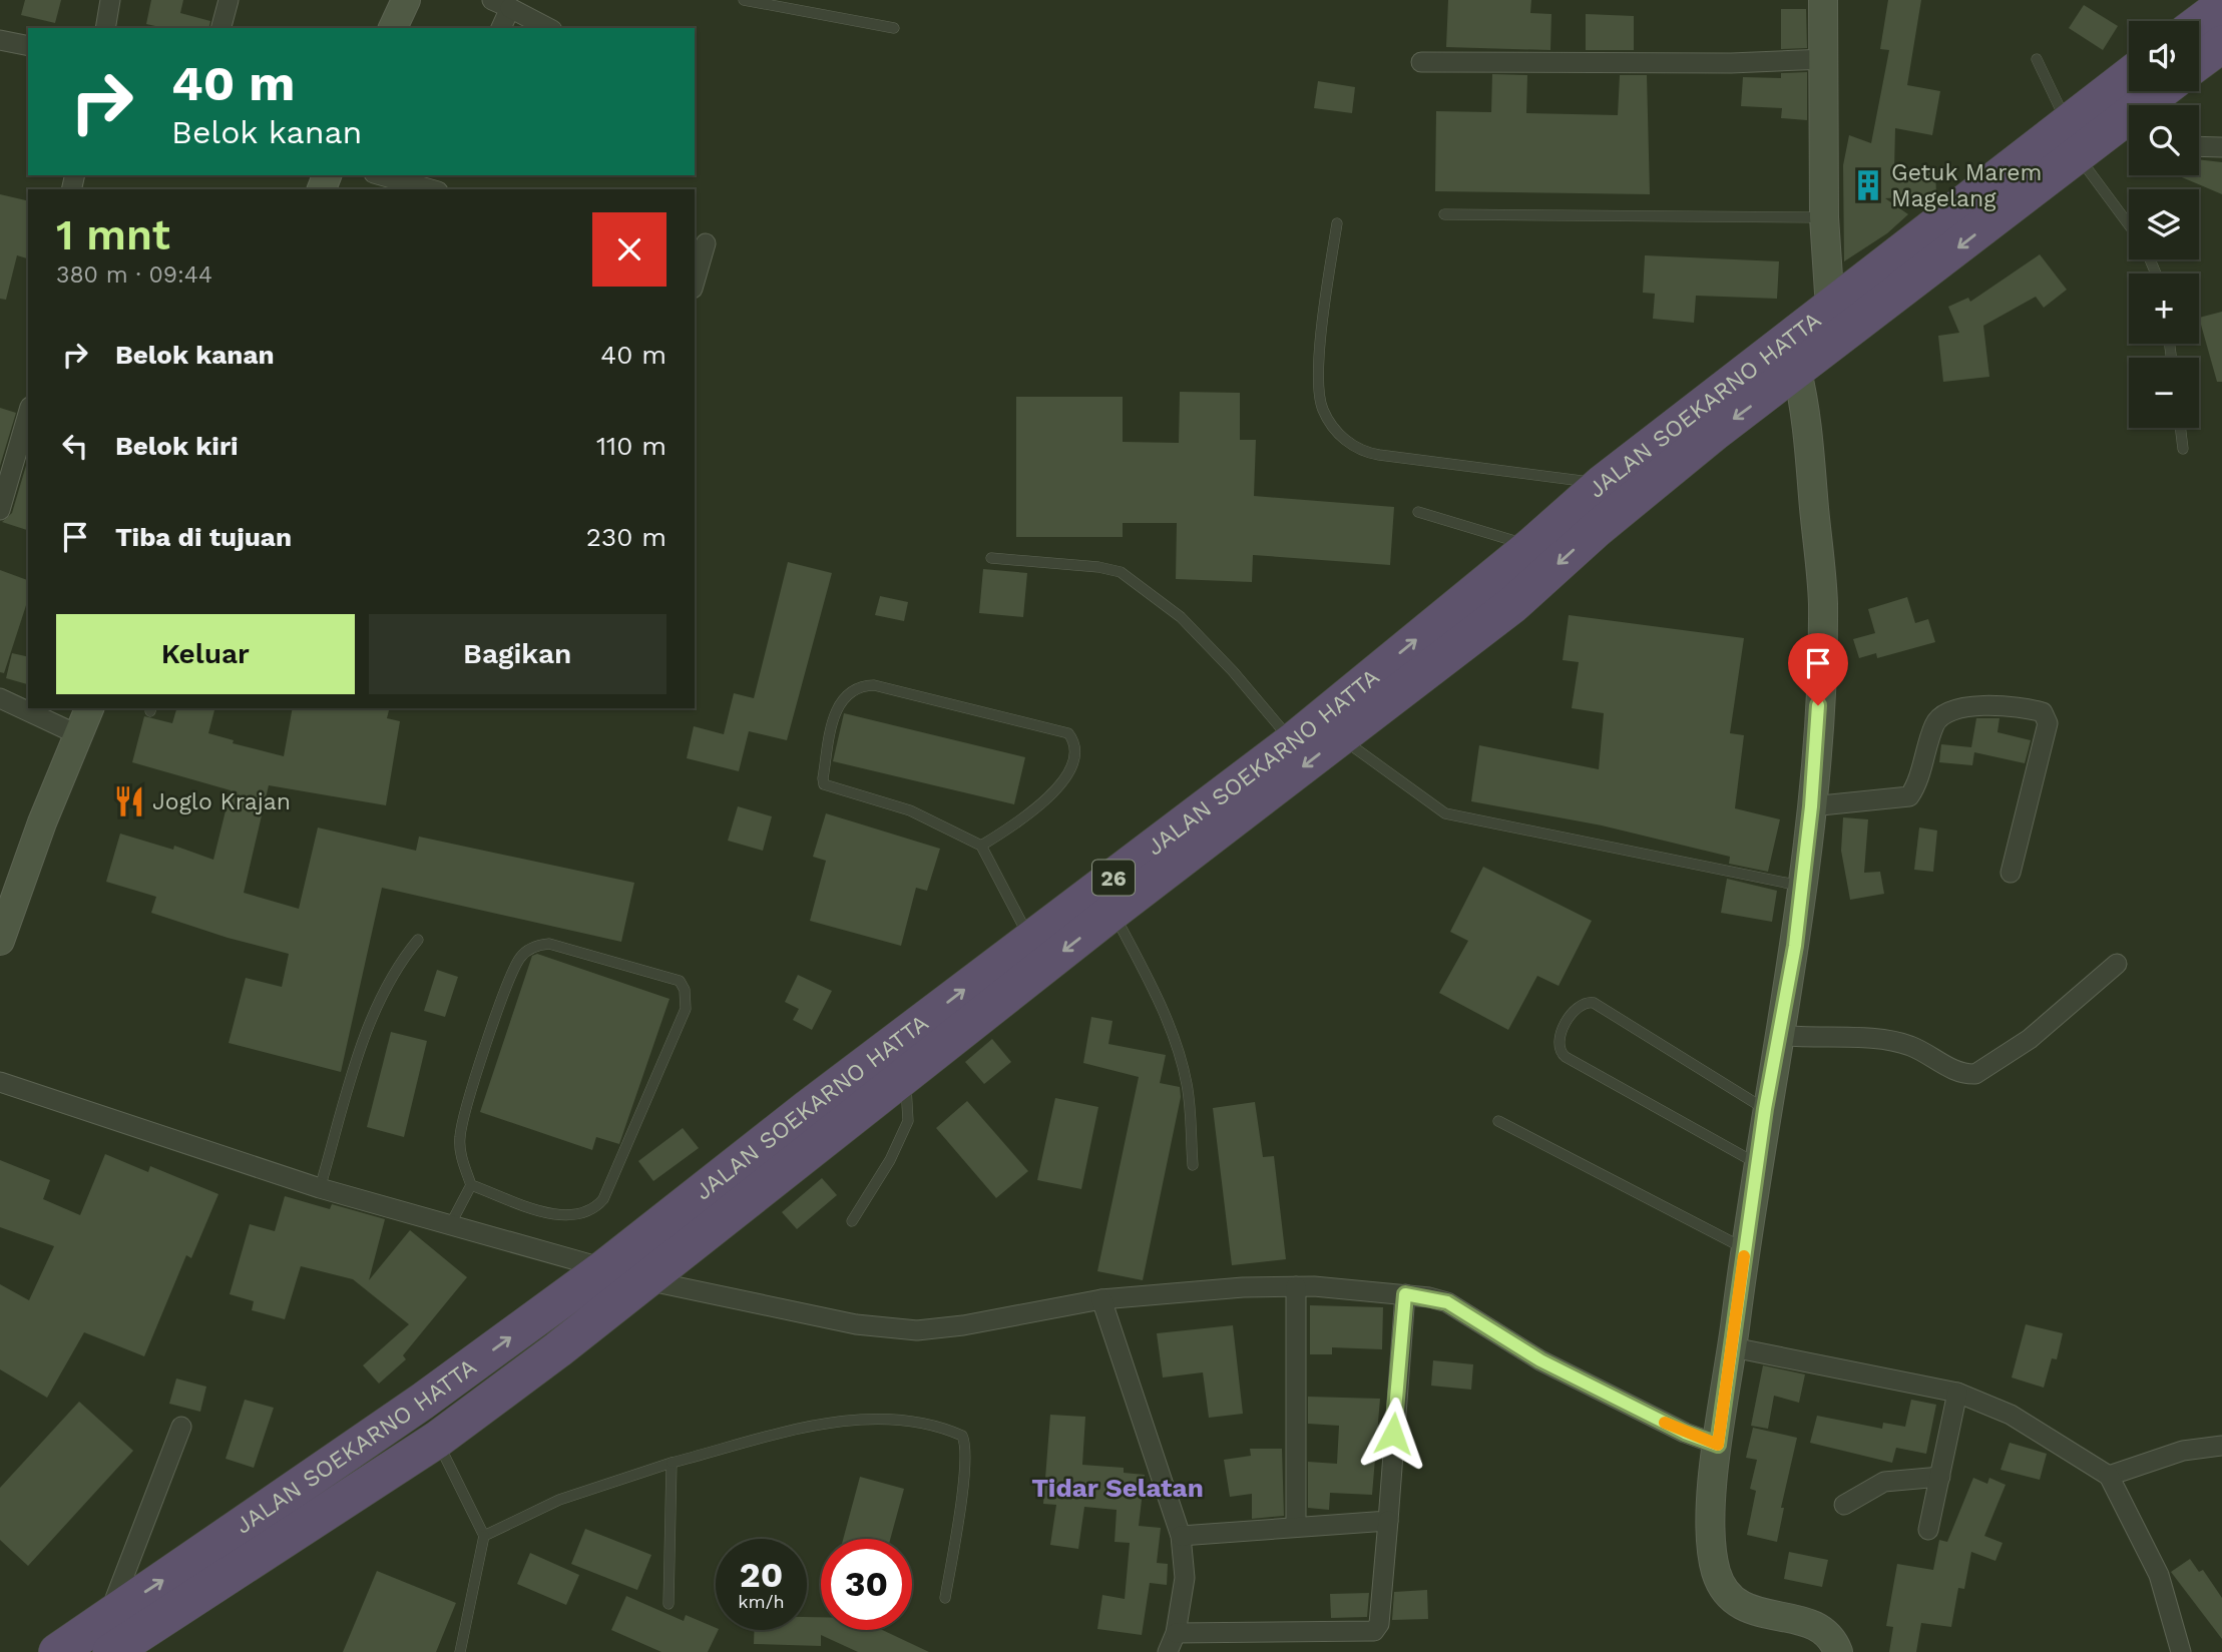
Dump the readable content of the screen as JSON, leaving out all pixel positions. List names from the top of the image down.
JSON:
{
  "streets": {
    "highway": ["JALAN SOEKARNO HATTA", "26"]
  },
  "districts": ["Tidar Selatan"],
  "places": {
    "building": ["Getuk Marem Magelang"],
    "restaurant": ["Joglo Krajan"]
  },
  "page": {
    "map_buttons": ["+", "−"],
    "turn": ["40 m", "Belok kanan"],
    "heading": ["1 mnt", "380 m · 09:44"],
    "list": [
      {
        "name": "Belok kanan",
        "value": "40 m"
      },
      {
        "name": "Belok kiri",
        "value": "110 m"
      },
      {
        "name": "Tiba di tujuan",
        "value": "230 m"
      }
    ],
    "buttons": ["Keluar", "Bagikan"],
    "speed": "20 km/h",
    "limit": "30"
  }
}
